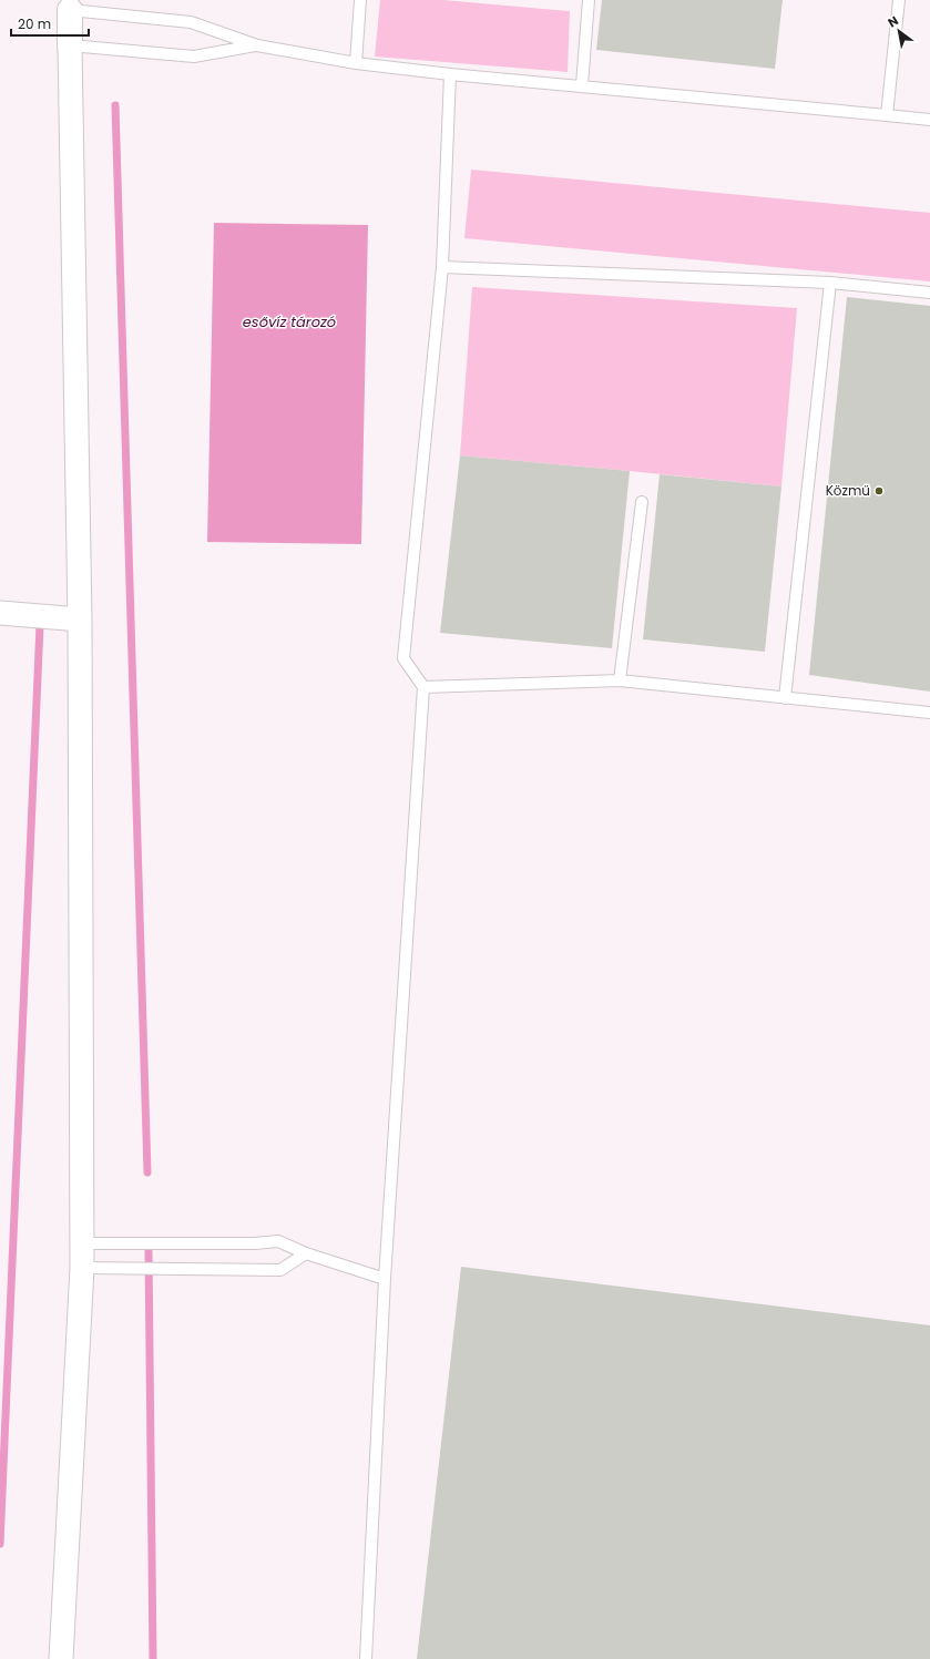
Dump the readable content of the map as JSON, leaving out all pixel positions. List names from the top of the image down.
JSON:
{
  "water": ["esővíz tározó"],
  "places": ["Közmű"],
  "scale_bar": "20 m",
  "north": "top left"
}
